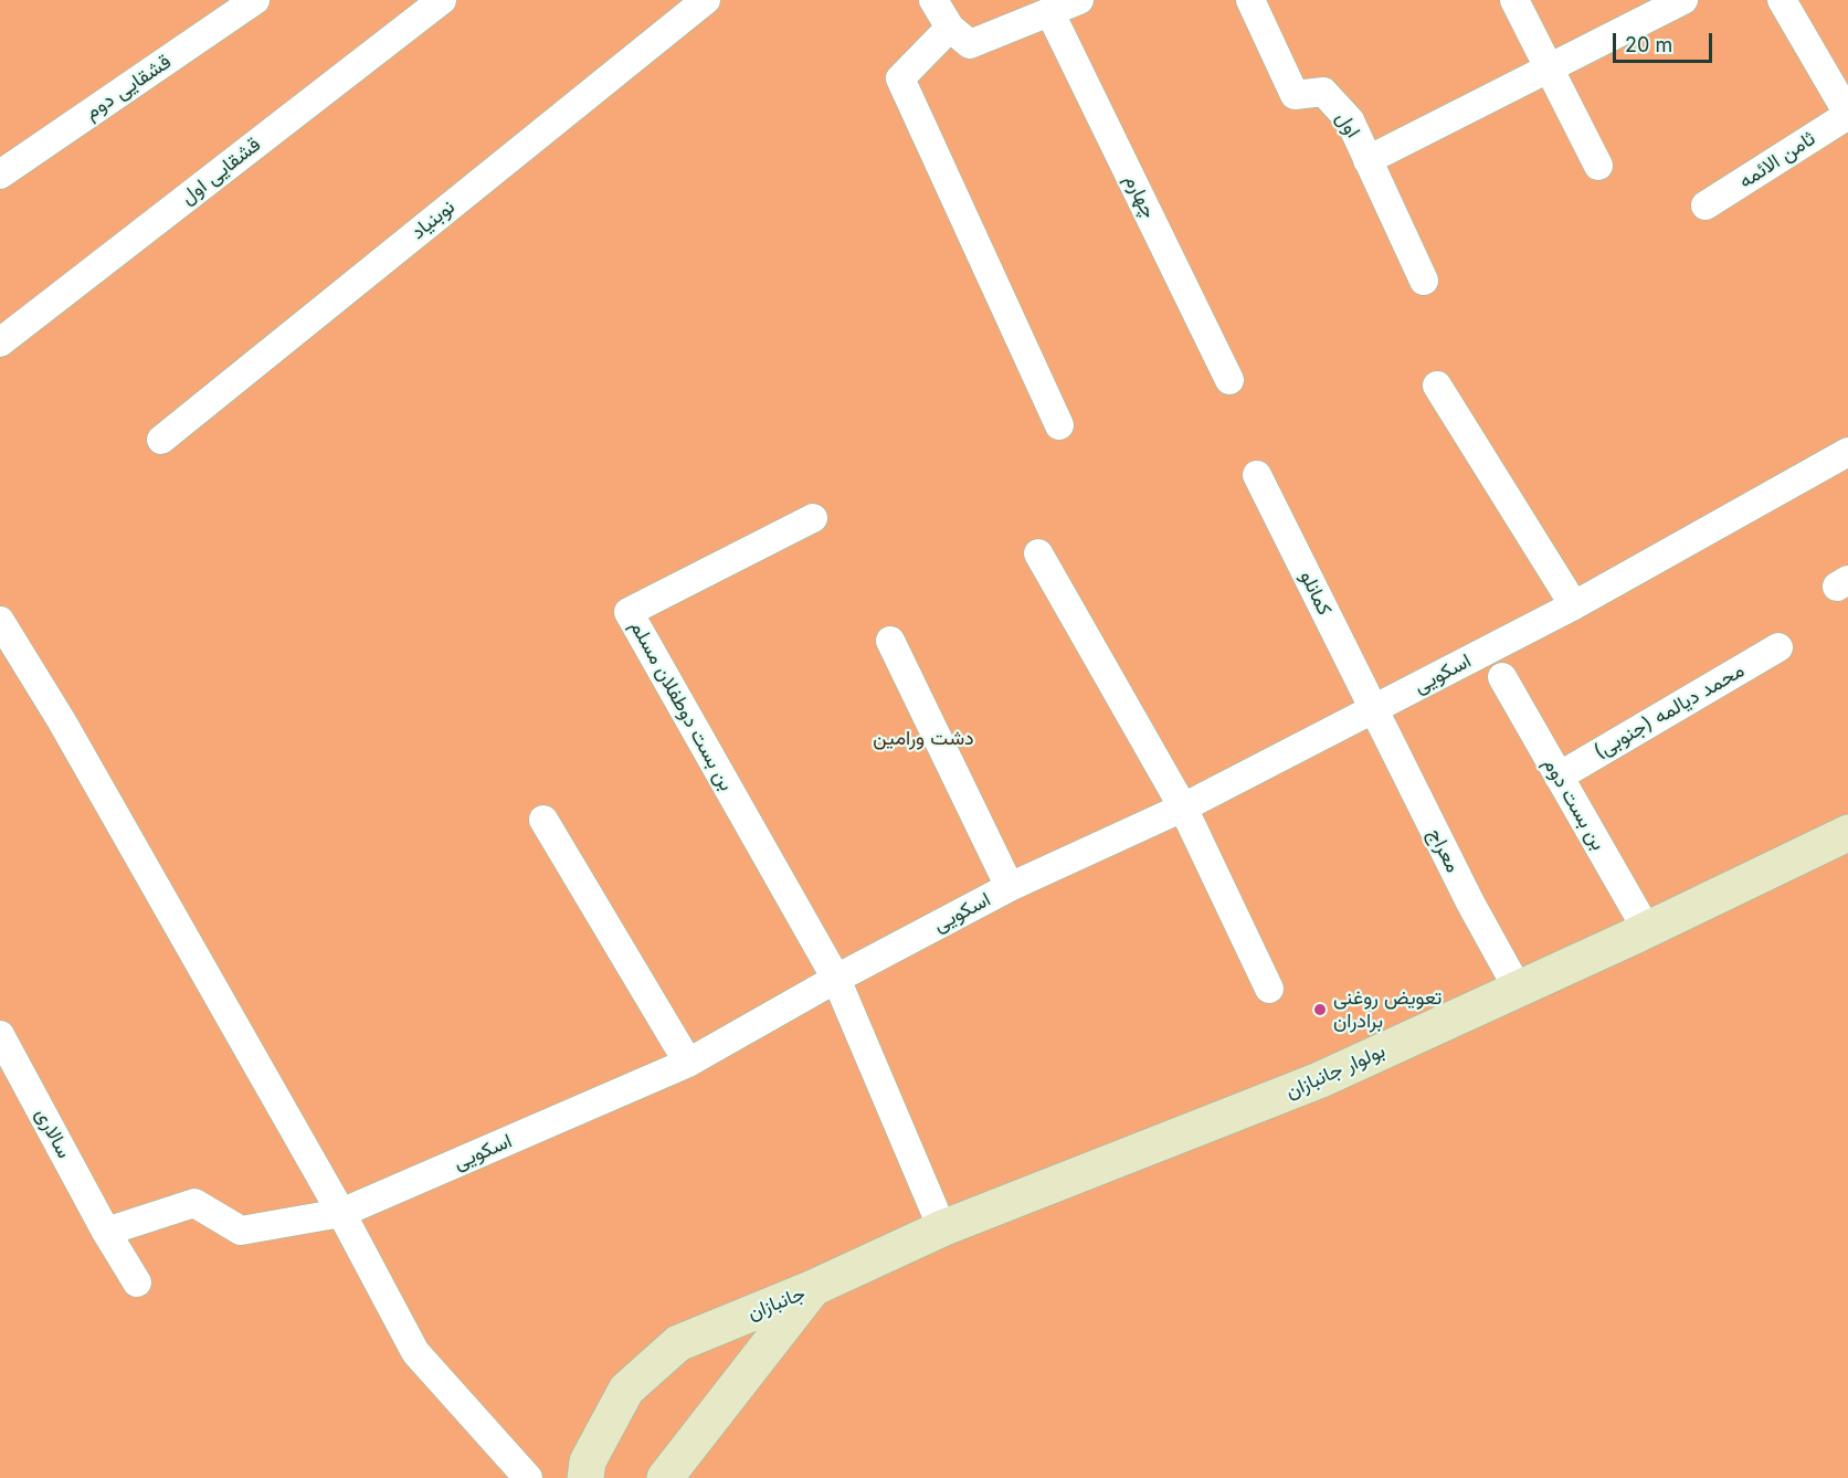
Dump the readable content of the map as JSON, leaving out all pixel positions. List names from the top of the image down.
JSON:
{
  "streets": {
    "main road": ["بولوار جانبازان", "جانبازان"],
    "street": [
      "قشقایی دوم",
      "اول",
      "ثامن الائمه",
      "قشقایی اول",
      "چهارم",
      "نوبنیاد",
      "کمانلو",
      "اسکویی",
      "بن بست دوطفلان مسلم",
      "محمد دیالمه (جنوبی)",
      "بن بست دوم",
      "معراج",
      "سالاری"
    ]
  },
  "crossings": [
    ["کمانلو", "اسکویی"],
    ["کمانلو", "معراج"],
    ["اسکویی", "بن بست دوطفلان مسلم"],
    ["اسکویی", "معراج"],
    ["اسکویی", "سالاری"],
    ["محمد دیالمه (جنوبی)", "بن بست دوم"],
    ["بن بست دوم", "بولوار جانبازان"],
    ["معراج", "بولوار جانبازان"],
    ["بولوار جانبازان", "جانبازان"]
  ],
  "parks": ["دشت ورامین"],
  "places": ["تعویض روغنی برادران"],
  "scale_bar": "20 m"
}
